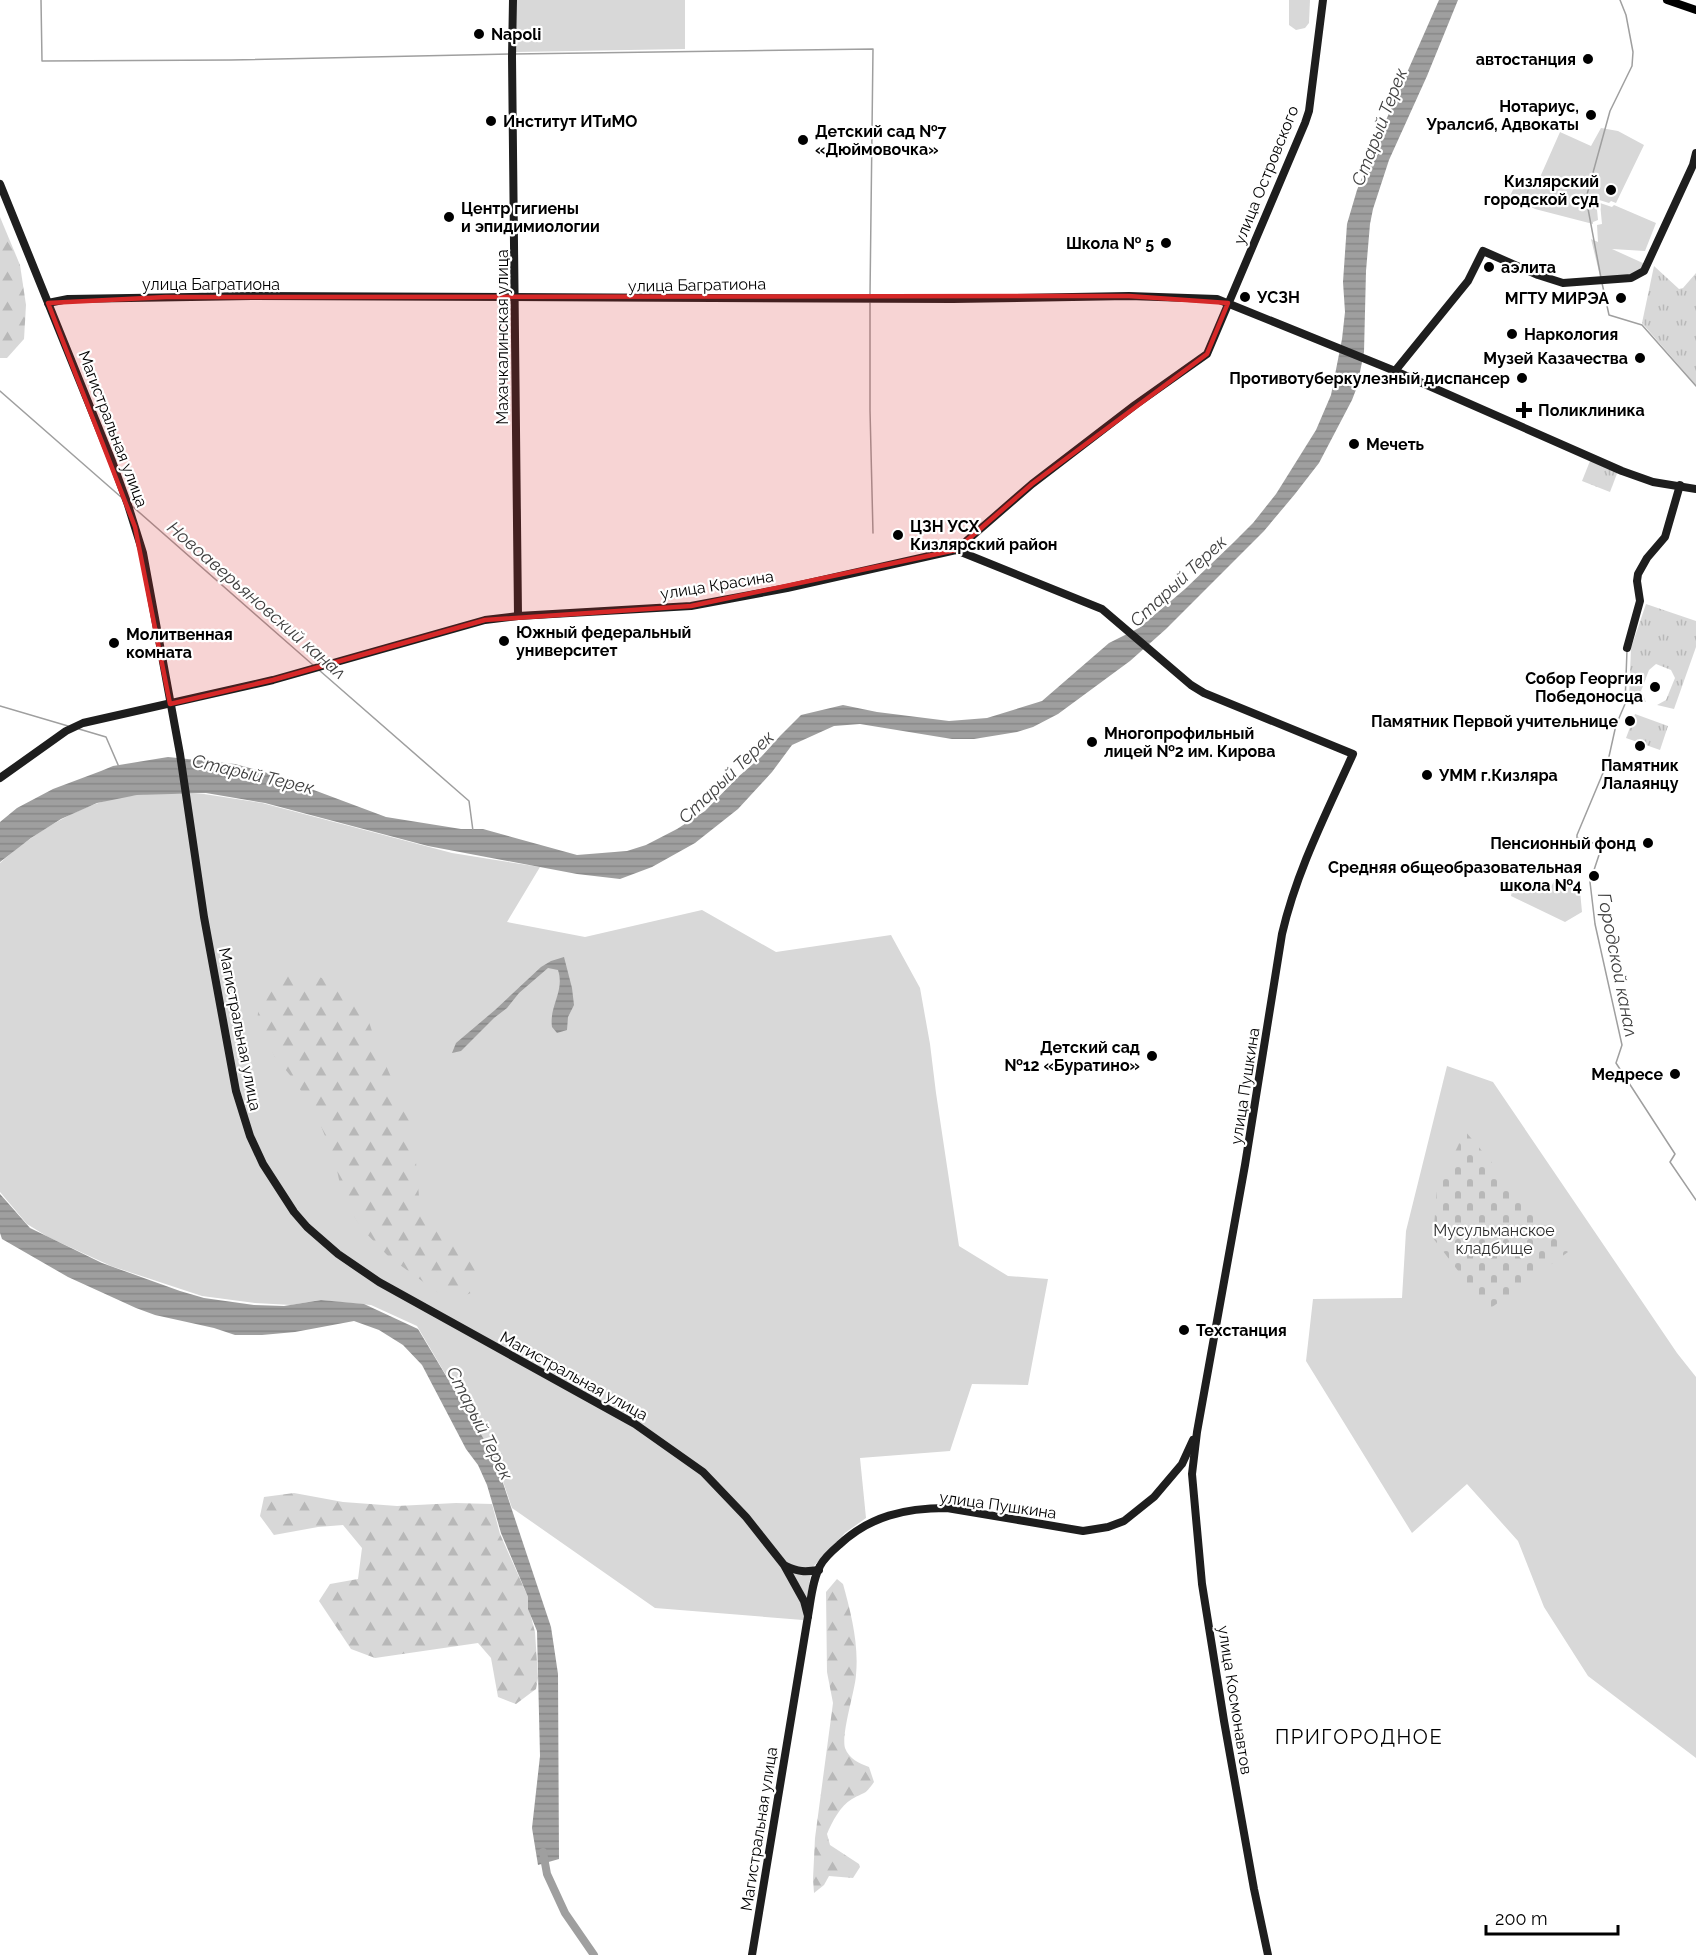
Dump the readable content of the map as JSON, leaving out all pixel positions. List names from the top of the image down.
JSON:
{
  "streets": {
    "street": [
      "улица Островского",
      "улица Багратиона",
      "Махачкалинская улица",
      "Магистральная улица",
      "улица Красина",
      "улица Пушкина",
      "улица Космонавтов"
    ]
  },
  "crossings": [
    ["улица Островского", "улица Багратиона"],
    ["улица Островского", "улица Красина"],
    ["улица Багратиона", "Махачкалинская улица"],
    ["улица Багратиона", "Магистральная улица"],
    ["Махачкалинская улица", "улица Красина"],
    ["Магистральная улица", "улица Красина"],
    ["Магистральная улица", "улица Пушкина"],
    ["улица Красина", "улица Пушкина"],
    ["улица Пушкина", "улица Космонавтов"]
  ],
  "districts": ["ПРИГОРОДНОЕ"],
  "water": ["Старый Терек", "Новоаверьяновский канал", "Городской канал"],
  "parks": ["Мусульманское кладбище"],
  "places": {
    "other": [
      "Napoli",
      "автостанция",
      "Нотариус, Уралсиб, Адвокаты",
      "Институт ИТиМО",
      "Детский сад №7 «Дюймовочка»",
      "Кизлярский городской суд",
      "Центр гигиены и эпидимиологии",
      "Школа № 5",
      "аэлита",
      "УСЗН",
      "МГТУ МИРЭА",
      "Наркология",
      "Музей Казачества",
      "Противотуберкулезный диспансер",
      "Мечеть",
      "ЦЗН УСХ Кизлярский район",
      "Южный федеральный университет",
      "Молитвенная комната",
      "Собор Георгия Победоносца",
      "Памятник Первой учительнице",
      "Многопрофильный лицей №2 им. Кирова",
      "Памятник Лалаянцу",
      "УММ г.Кизляра",
      "Пенсионный фонд",
      "Средняя общеобразовательная школа №4",
      "Детский сад №12 «Буратино»",
      "Медресе",
      "Техстанция"
    ],
    "health": ["Поликлиника"]
  },
  "scale_bar": "200 m"
}
